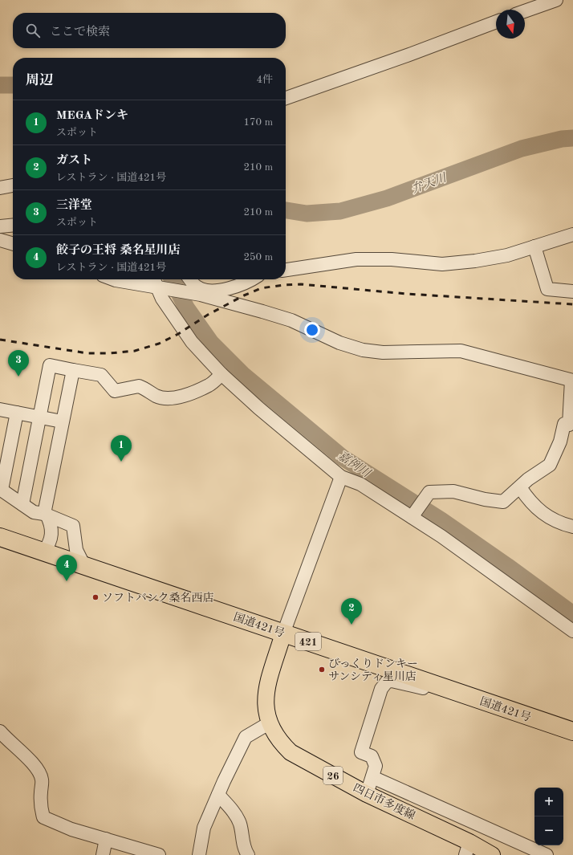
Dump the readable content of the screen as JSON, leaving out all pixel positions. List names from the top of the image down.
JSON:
{
  "streets": {
    "highway": ["国道421号", "421"],
    "main road": ["26", "四日市多度線"]
  },
  "crossings": [
    ["国道421号", "四日市多度線"]
  ],
  "water": ["弁天川", "嘉例川"],
  "places": ["ソフトバンク桑名西店", "びっくりドンキー サンシティ星川店"],
  "north": "bottom",
  "page": {
    "search": "ここで検索",
    "heading": ["周辺", "4件"],
    "list": [
      {
        "mark": "1",
        "name": "MEGAドンキ",
        "note": "スポット",
        "value": "170 m"
      },
      {
        "mark": "2",
        "name": "ガスト",
        "note": "レストラン · 国道421号",
        "value": "210 m"
      },
      {
        "mark": "3",
        "name": "三洋堂",
        "note": "スポット",
        "value": "210 m"
      },
      {
        "mark": "4",
        "name": "餃子の王将 桑名星川店",
        "note": "レストラン · 国道421号",
        "value": "250 m"
      }
    ],
    "pins": [
      "3",
      "1",
      "4",
      "2"
    ],
    "map_buttons": ["+", "−"]
  }
}
